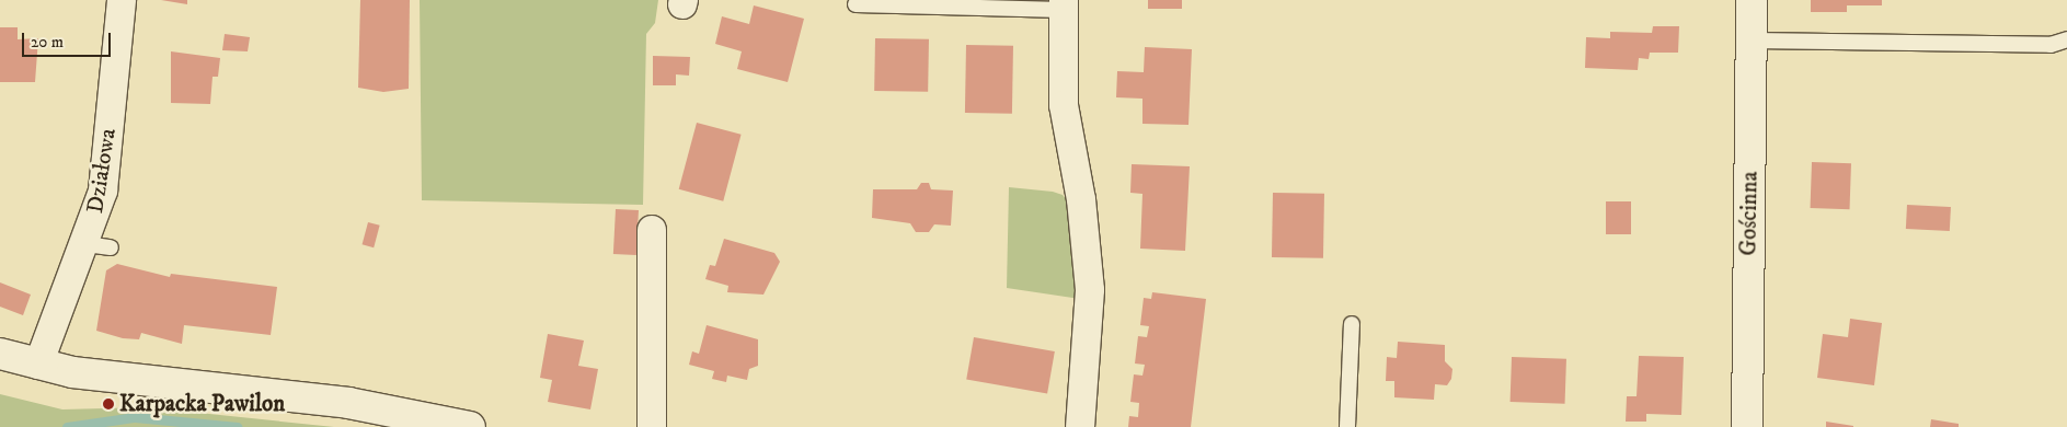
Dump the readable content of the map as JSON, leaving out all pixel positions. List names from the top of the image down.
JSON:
{
  "streets": {
    "street": ["Działowa", "Gościnna"]
  },
  "places": ["Karpacka Pawilon"],
  "scale_bar": "20 m"
}
